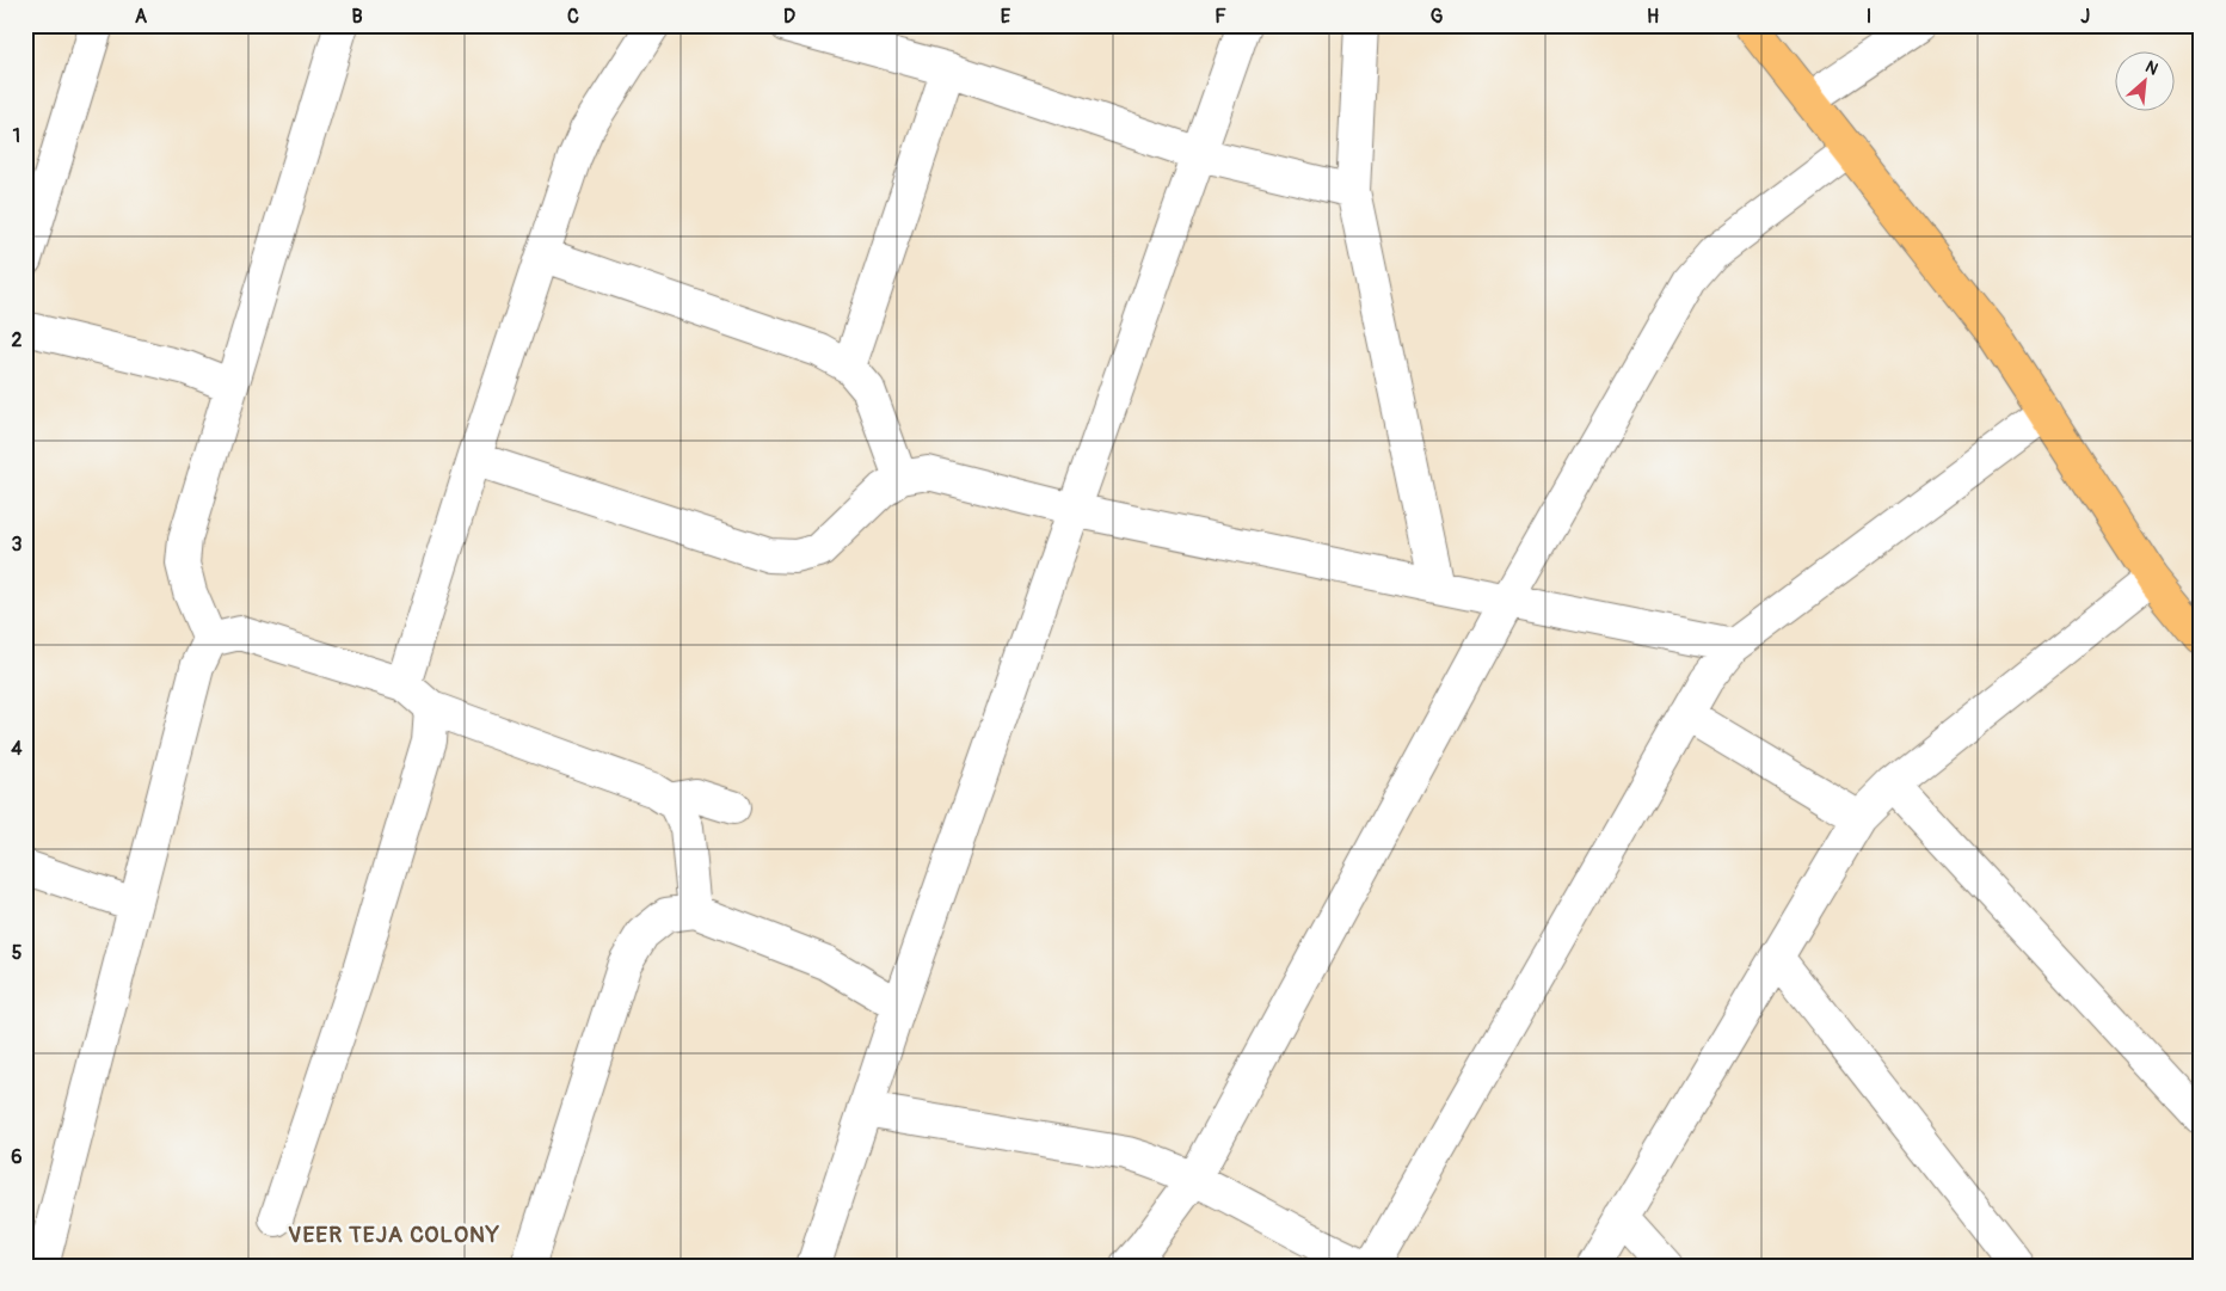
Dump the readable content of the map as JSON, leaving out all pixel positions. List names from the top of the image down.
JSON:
{
  "districts": ["VEER TEJA COLONY"],
  "north": "top right",
  "grid": {
    "columns": [
      "A",
      "B",
      "C",
      "D",
      "E",
      "F",
      "G",
      "H",
      "I",
      "J"
    ],
    "rows": [
      "1",
      "2",
      "3",
      "4",
      "5",
      "6"
    ]
  }
}
